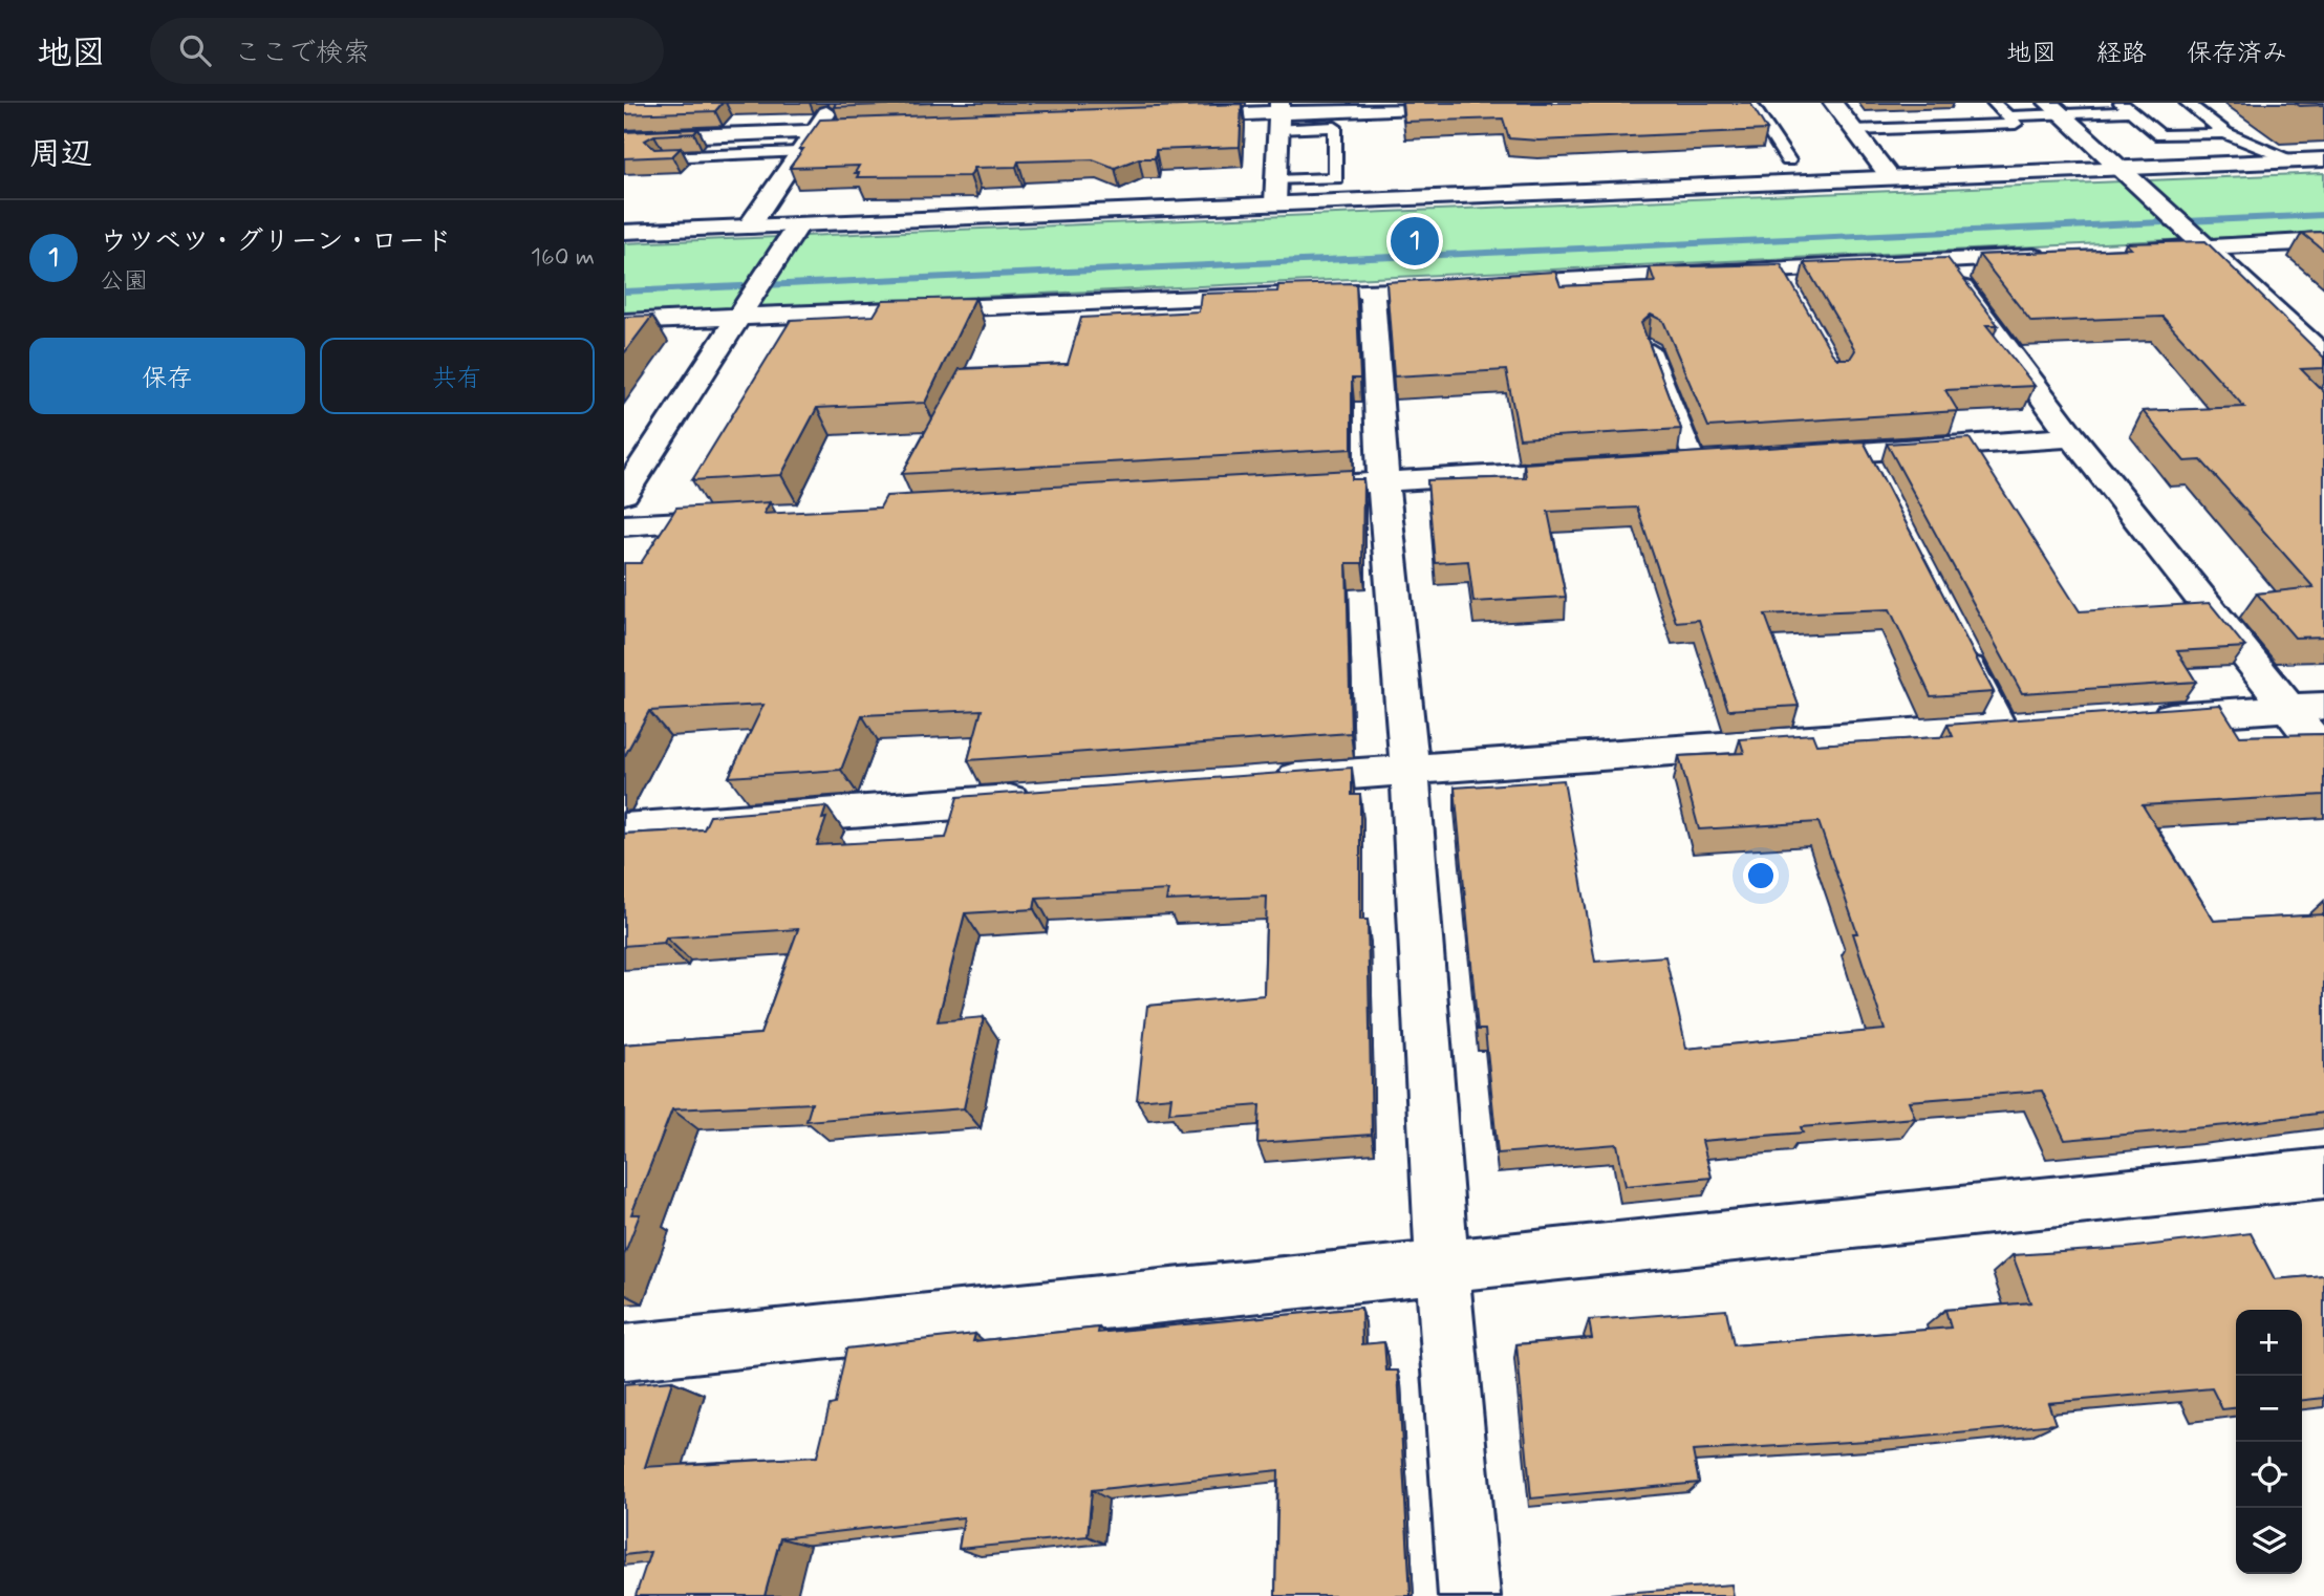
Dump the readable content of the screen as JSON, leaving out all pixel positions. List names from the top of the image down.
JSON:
{
  "page": {
    "header": "地図",
    "search": "ここで検索",
    "nav": ["地図", "経路", "保存済み"],
    "heading": "周辺",
    "list": [
      {
        "mark": "1",
        "name": "ウツベツ・グリーン・ロード",
        "note": "公園",
        "value": "160 m"
      }
    ],
    "pins": "1",
    "buttons": ["保存", "共有"],
    "map_buttons": ["+", "−"]
  }
}
